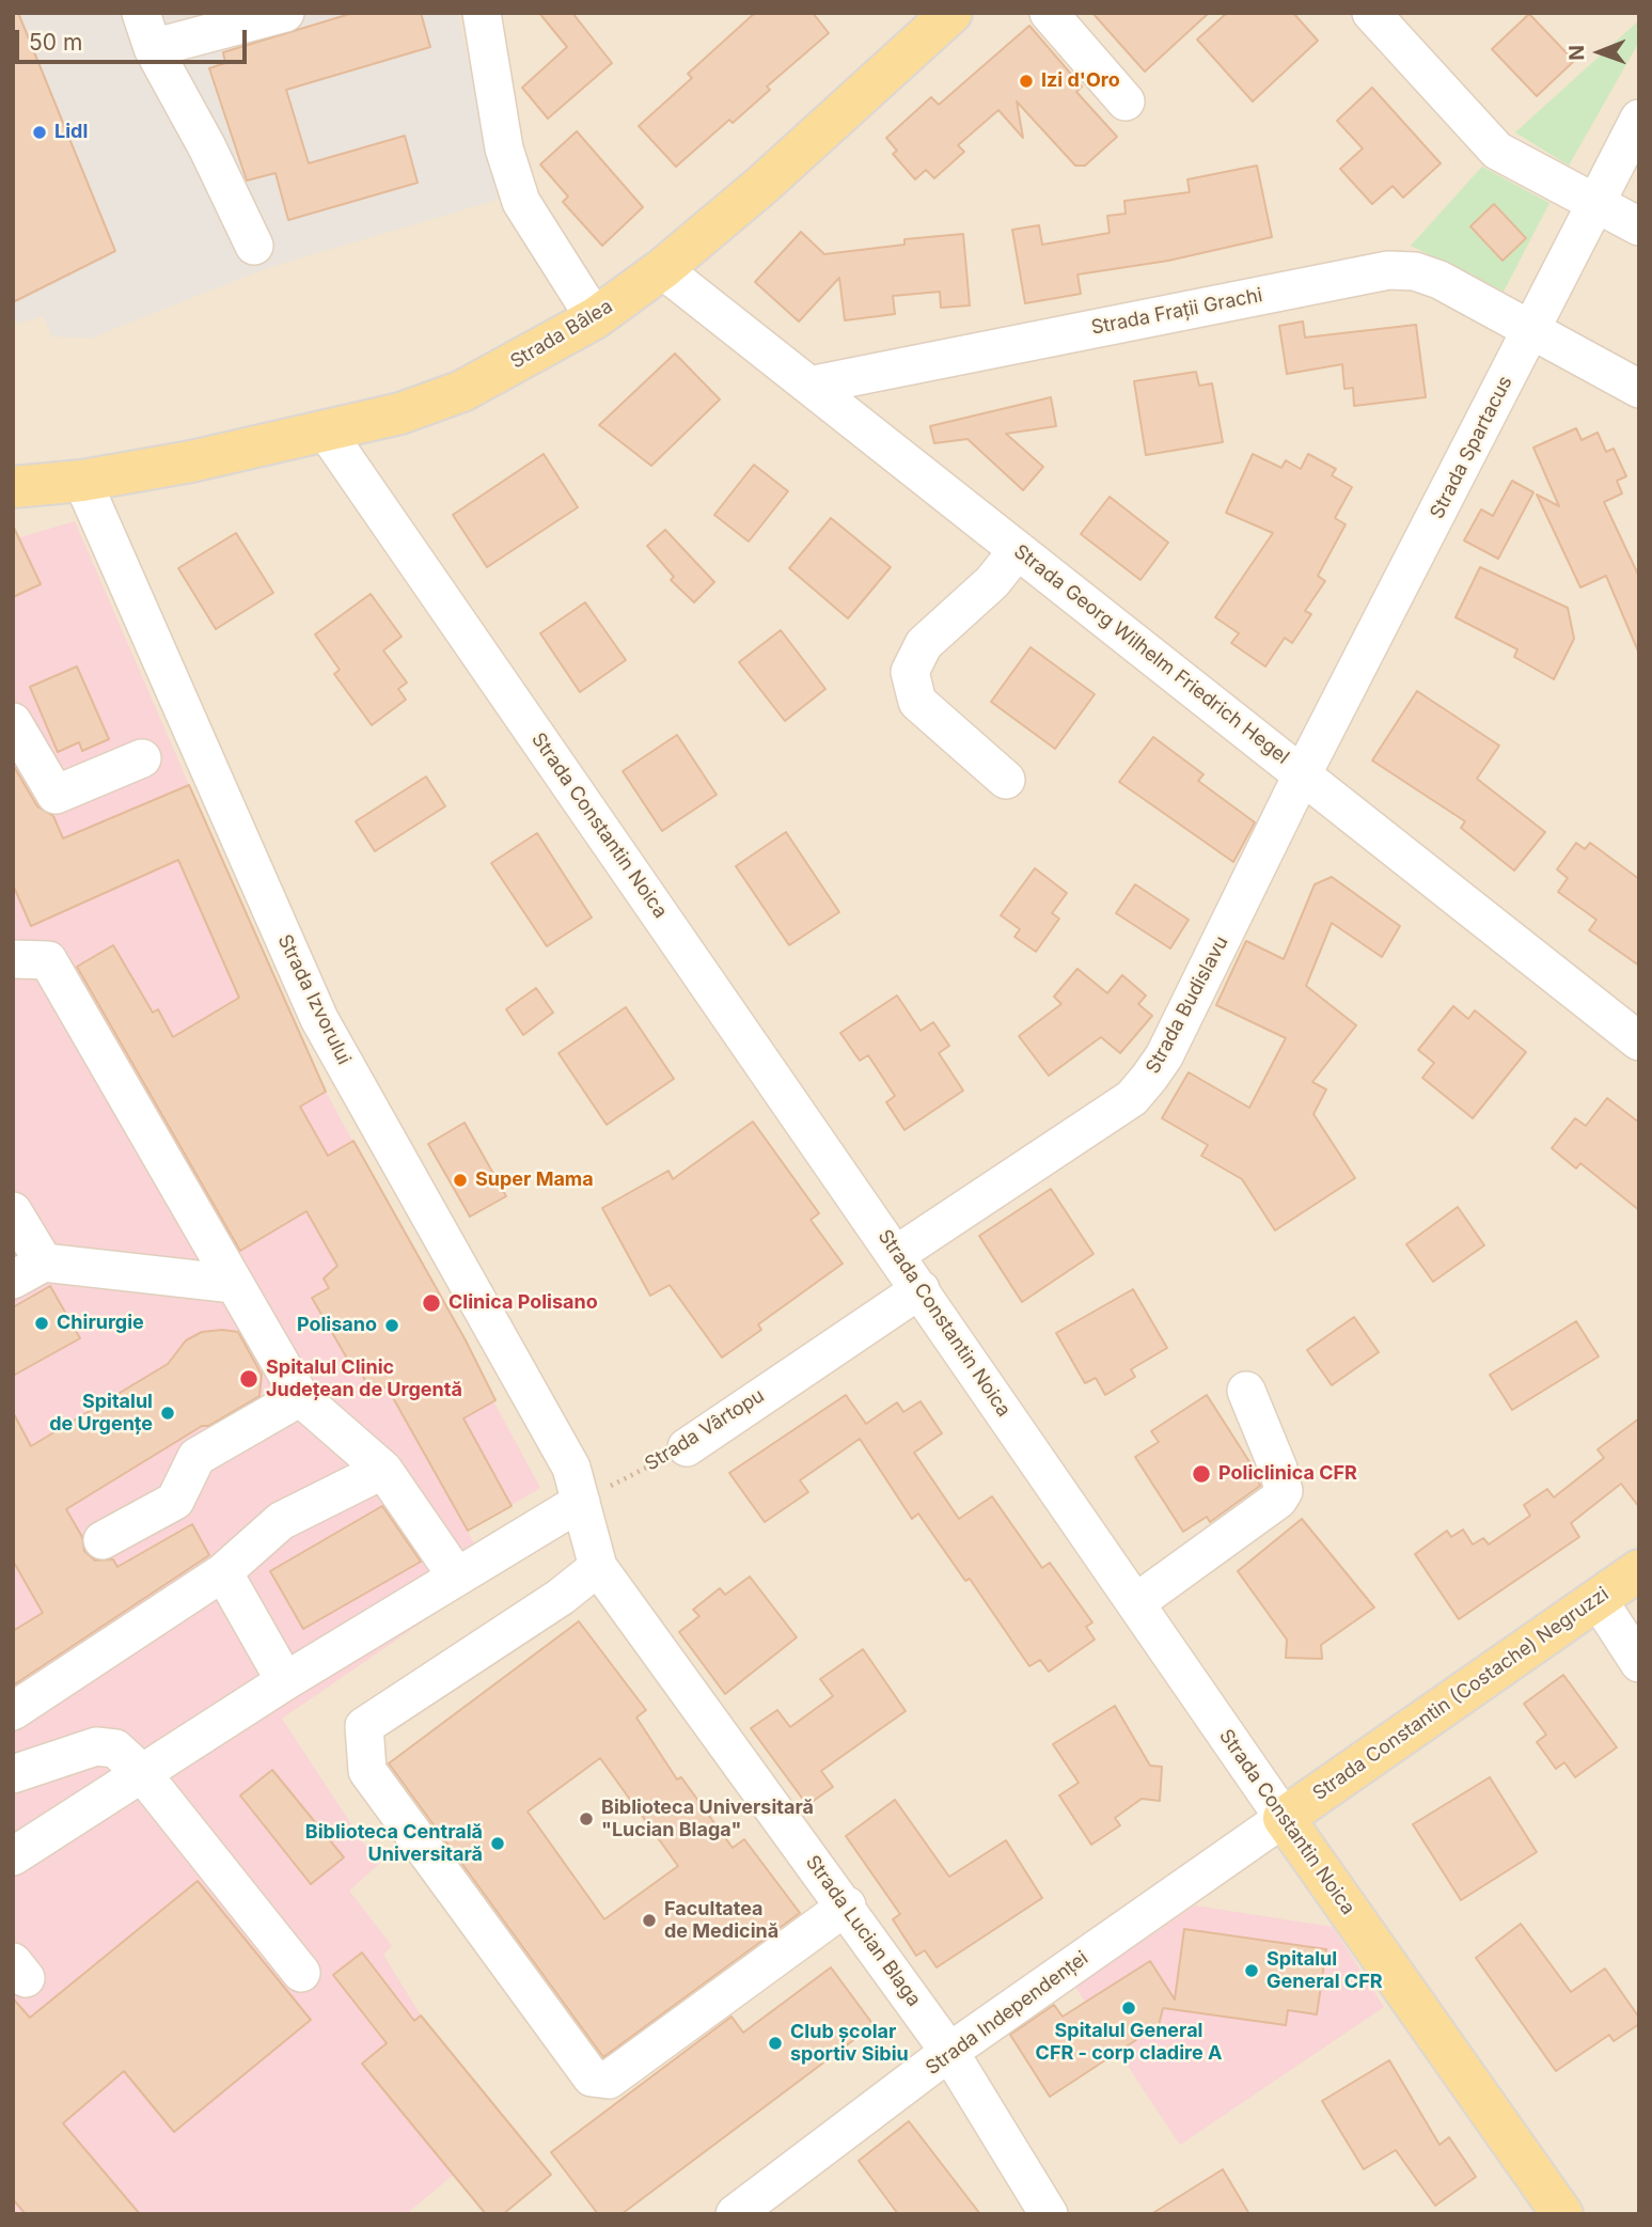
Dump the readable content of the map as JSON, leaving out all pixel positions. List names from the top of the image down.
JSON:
{
  "streets": {
    "main road": ["Strada Bâlea", "Strada Constantin Noica", "Strada Constantin (Costache) Negruzzi"],
    "street": [
      "Strada Frații Grachi",
      "Strada Spartacus",
      "Strada Georg Wilhelm Friedrich Hegel",
      "Strada Izvorului",
      "Strada Budislavu",
      "Strada Vârtopu",
      "Strada Lucian Blaga",
      "Strada Independenței"
    ]
  },
  "crossings": [
    ["Strada Frații Grachi", "Strada Spartacus"],
    ["Strada Frații Grachi", "Strada Georg Wilhelm Friedrich Hegel"],
    ["Strada Bâlea", "Strada Georg Wilhelm Friedrich Hegel"],
    ["Strada Bâlea", "Strada Constantin Noica"],
    ["Strada Bâlea", "Strada Izvorului"],
    ["Strada Spartacus", "Strada Georg Wilhelm Friedrich Hegel"],
    ["Strada Spartacus", "Strada Budislavu"],
    ["Strada Georg Wilhelm Friedrich Hegel", "Strada Budislavu"],
    ["Strada Constantin Noica", "Strada Budislavu"],
    ["Strada Constantin Noica", "Strada Vârtopu"],
    ["Strada Constantin Noica", "Strada Constantin (Costache) Negruzzi"],
    ["Strada Constantin Noica", "Strada Independenței"],
    ["Strada Izvorului", "Strada Vârtopu"],
    ["Strada Izvorului", "Strada Lucian Blaga"],
    ["Strada Vârtopu", "Strada Lucian Blaga"],
    ["Strada Constantin (Costache) Negruzzi", "Strada Independenței"],
    ["Strada Lucian Blaga", "Strada Independenței"]
  ],
  "places": [
    "Izi d'Oro",
    "Lidl",
    "Super Mama",
    "Clinica Polisano",
    "Chirurgie",
    "Polisano",
    "Spitalul Clinic Județean de Urgentă",
    "Spitalul de Urgențe",
    "Policlinica CFR",
    "Biblioteca Universitară \"Lucian Blaga\"",
    "Biblioteca Centrală Universitară",
    "Facultatea de Medicină",
    "Spitalul General CFR",
    "Spitalul General CFR - corp cladire A",
    "Club școlar sportiv Sibiu"
  ],
  "scale_bar": "50 m",
  "north": "left"
}
